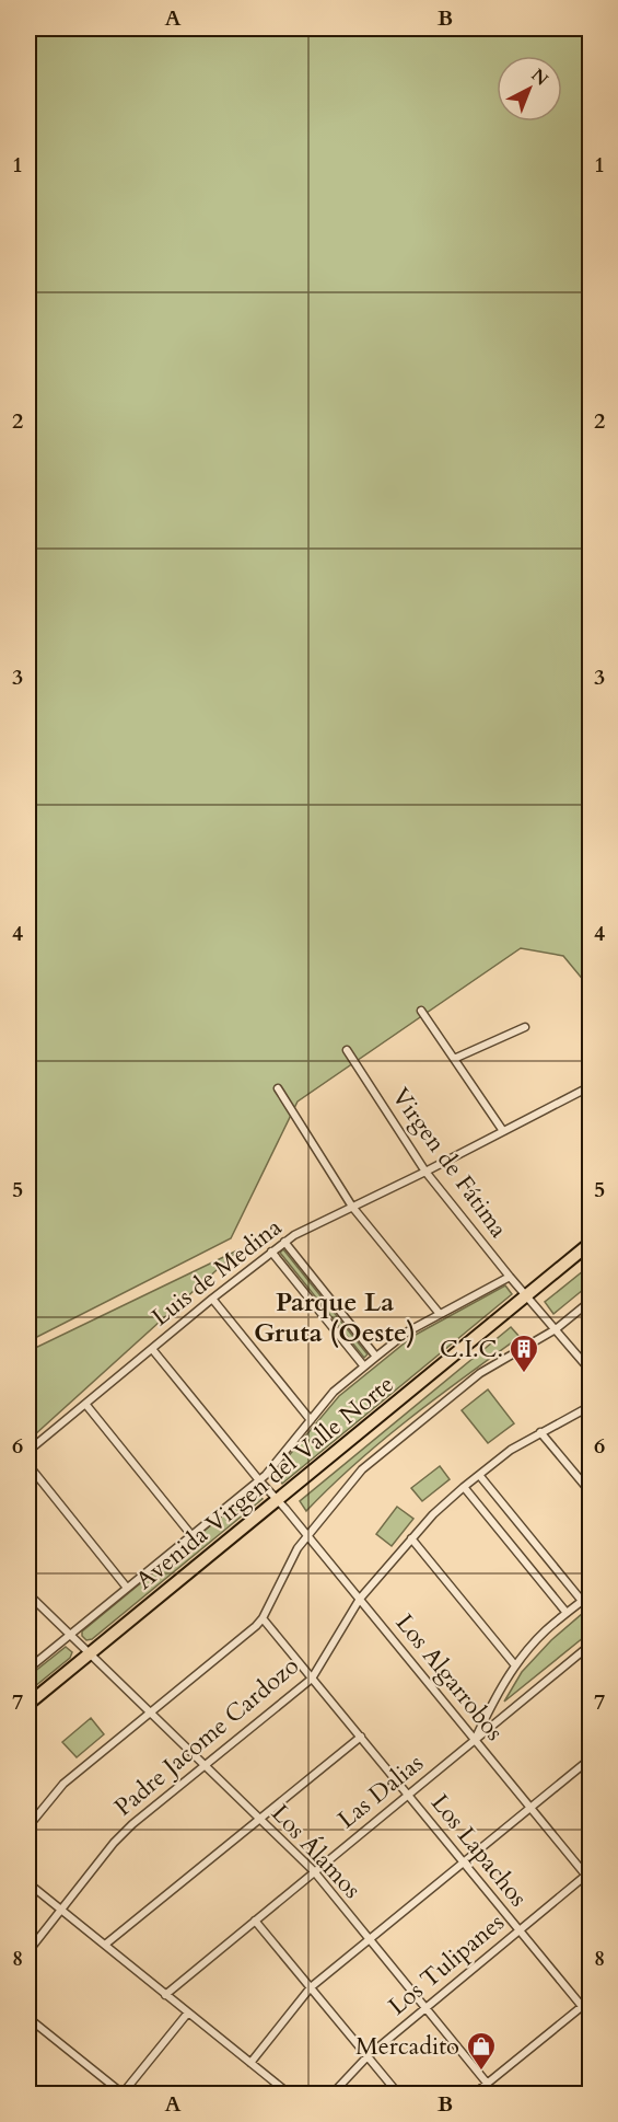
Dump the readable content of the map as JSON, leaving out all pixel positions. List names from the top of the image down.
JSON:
{
  "streets": {
    "main road": ["Avenida Virgen del Valle Norte"],
    "street": [
      "Virgen de Fátima",
      "Luis de Medina",
      "Los Algarrobos",
      "Padre Jacome Cardozo",
      "Las Dalias",
      "Los Lapachos",
      "Los Álamos",
      "Los Tulipanes"
    ]
  },
  "crossings": [
    ["Virgen de Fátima", "Luis de Medina"],
    ["Virgen de Fátima", "Avenida Virgen del Valle Norte"],
    ["Luis de Medina", "Los Algarrobos"],
    ["Avenida Virgen del Valle Norte", "Los Algarrobos"],
    ["Avenida Virgen del Valle Norte", "Los Álamos"],
    ["Los Algarrobos", "Padre Jacome Cardozo"],
    ["Los Algarrobos", "Las Dalias"],
    ["Los Algarrobos", "Los Tulipanes"],
    ["Padre Jacome Cardozo", "Los Lapachos"],
    ["Padre Jacome Cardozo", "Los Álamos"],
    ["Las Dalias", "Los Lapachos"],
    ["Las Dalias", "Los Álamos"],
    ["Los Lapachos", "Los Tulipanes"],
    ["Los Álamos", "Los Tulipanes"]
  ],
  "districts": ["Parque La Gruta (Oeste)"],
  "places": {
    "building": ["C.I.C."],
    "shop": ["Mercadito"]
  },
  "north": "top right",
  "grid": {
    "columns": ["A", "B"],
    "rows": [
      "1",
      "2",
      "3",
      "4",
      "5",
      "6",
      "7",
      "8"
    ]
  }
}
